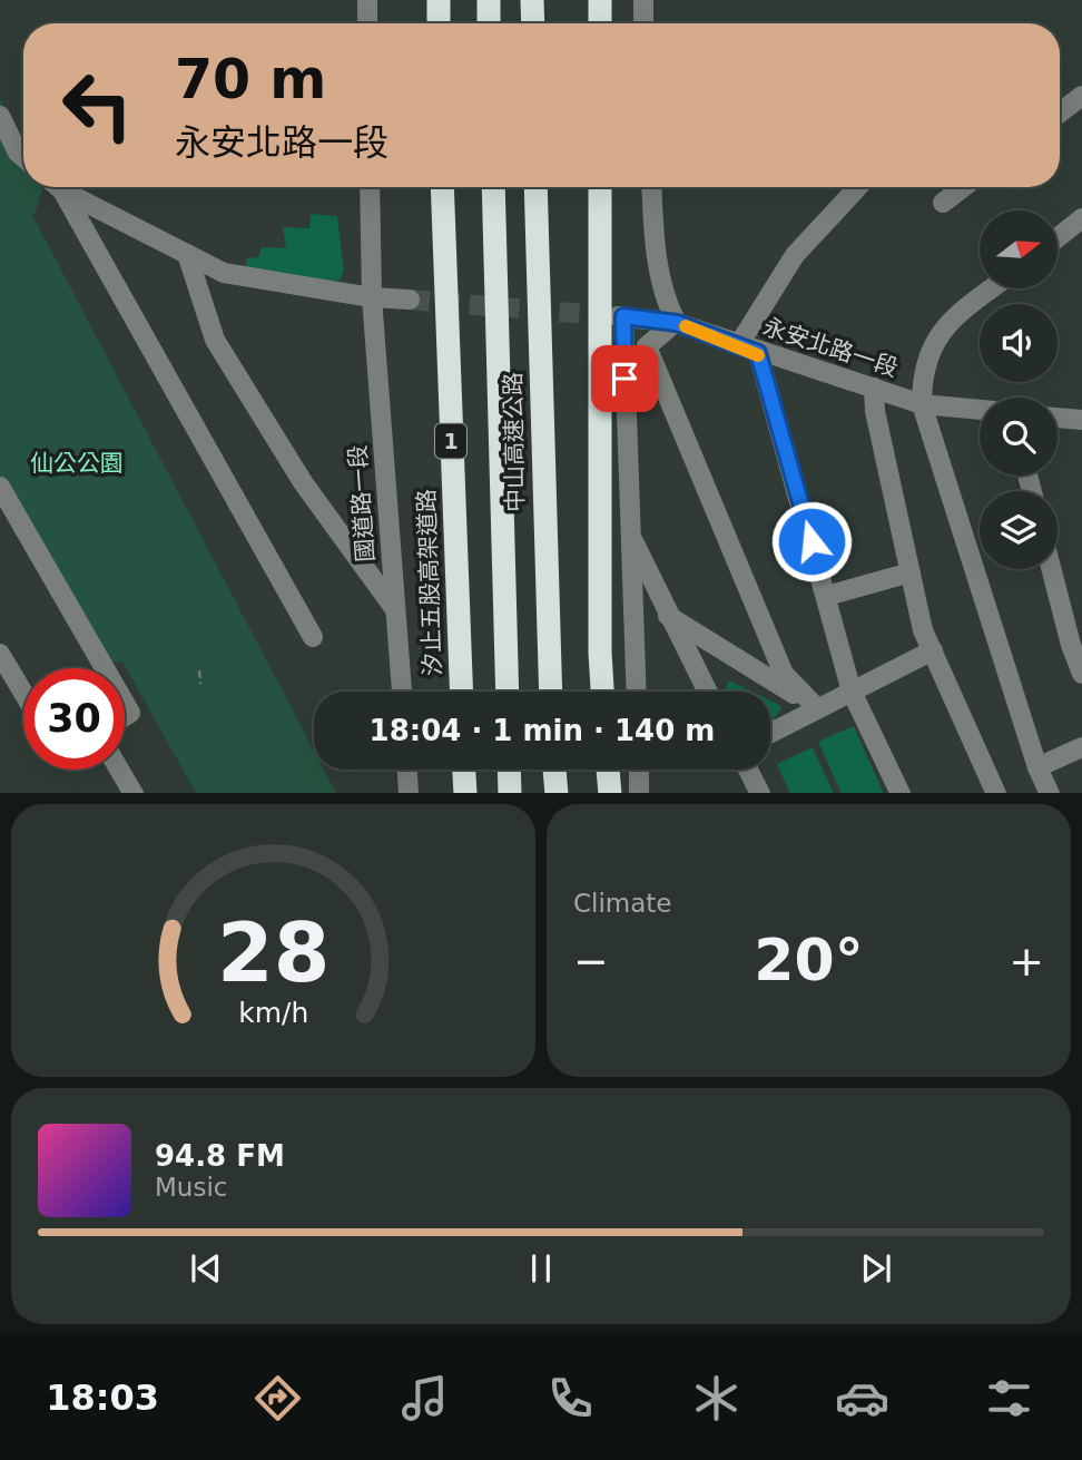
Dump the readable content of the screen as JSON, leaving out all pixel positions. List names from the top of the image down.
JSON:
{
  "streets": {
    "highway": ["1", "中山高速公路", "汐止五股高架道路"],
    "street": ["永安北路一段", "國道路一段"]
  },
  "parks": ["仙公公園"],
  "north": "right",
  "page": {
    "turn": ["70 m", "永安北路一段"],
    "limit": "30",
    "trip": "18:04 · 1 min · 140 m",
    "tile": "Climate",
    "heat": ["−", "20°", "+"],
    "song": ["94.8 FM", "Music"],
    "tabs": "18:03",
    "gauge": ["28", "km/h"]
  }
}
